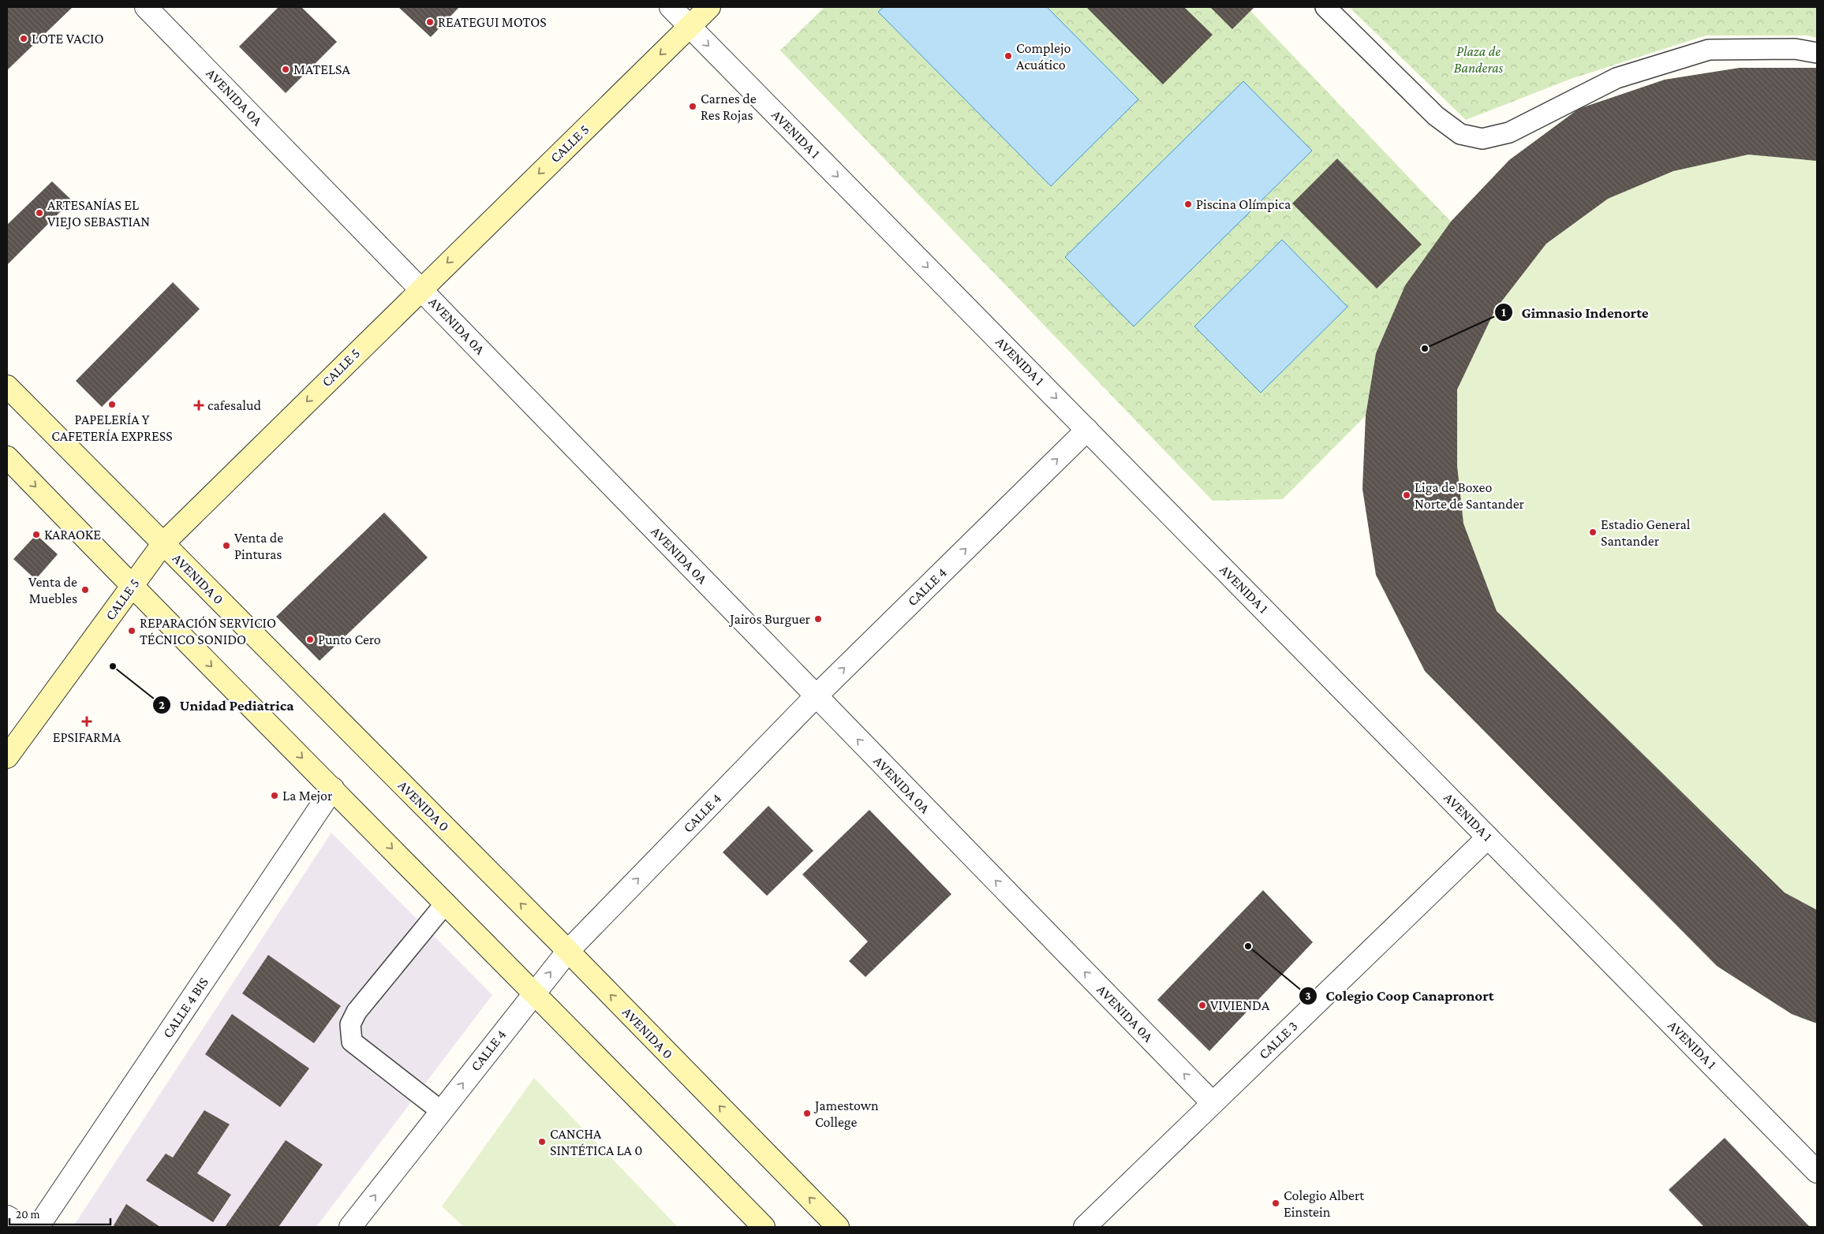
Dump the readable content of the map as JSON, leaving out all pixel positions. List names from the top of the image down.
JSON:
{
  "streets": {
    "street": [
      "AVENIDA 0A",
      "AVENIDA 1",
      "CALLE 5",
      "AVENIDA 0",
      "CALLE 4",
      "CALLE 4 BIS",
      "CALLE 3"
    ]
  },
  "crossings": [
    ["AVENIDA 0A", "CALLE 5"],
    ["AVENIDA 0A", "CALLE 4"],
    ["AVENIDA 0A", "CALLE 3"],
    ["AVENIDA 1", "CALLE 5"],
    ["AVENIDA 1", "CALLE 4"],
    ["AVENIDA 1", "CALLE 3"],
    ["CALLE 5", "AVENIDA 0"],
    ["AVENIDA 0", "CALLE 4"]
  ],
  "one_way": ["AVENIDA 0A", "CALLE 5", "CALLE 4"],
  "parks": ["Plaza de Banderas"],
  "places": {
    "other": [
      "REATEGUI MOTOS",
      "LOTE VACIO",
      "Complejo Acuático",
      "MATELSA",
      "Carnes de Res Rojas",
      "Piscina Olímpica",
      "ARTESANÍAS EL VIEJO SEBASTIAN",
      "Gimnasio Indenorte",
      "PAPELERÍA Y CAFETERÍA EXPRESS",
      "Liga de Boxeo Norte de Santander",
      "Estadio General Santander",
      "KARAOKE",
      "Venta de Pinturas",
      "Venta de Muebles",
      "Jairos Burguer",
      "REPARACIÓN SERVICIO TÉCNICO SONIDO",
      "Punto Cero",
      "Unidad Pediatrica",
      "La Mejor",
      "Colegio Coop Canapronort",
      "VIVIENDA",
      "Jamestown College",
      "CANCHA SINTÉTICA LA 0",
      "Colegio Albert Einstein"
    ],
    "health": ["cafesalud", "EPSIFARMA"]
  },
  "scale_bar": "20 m"
}
